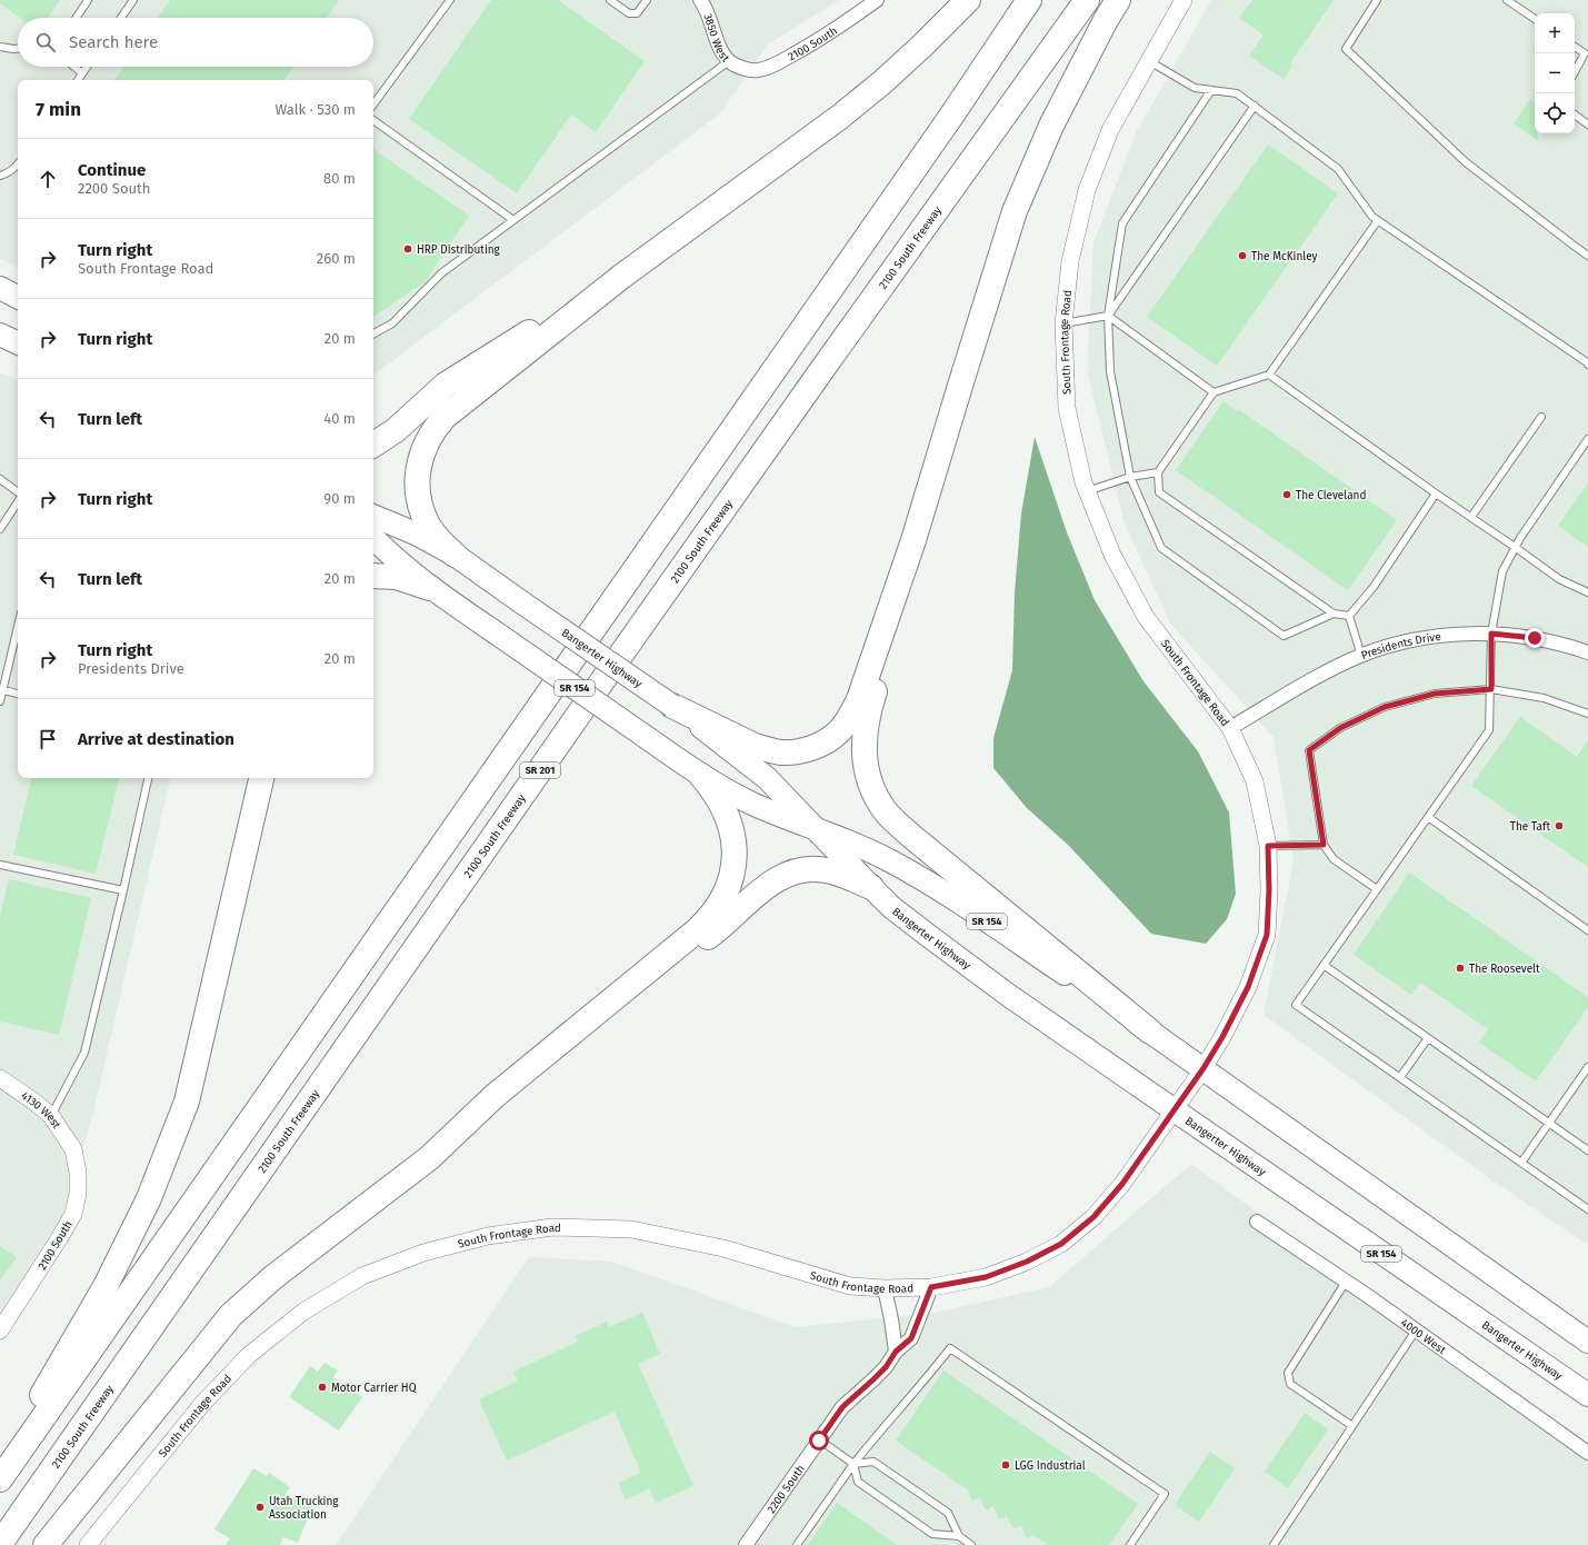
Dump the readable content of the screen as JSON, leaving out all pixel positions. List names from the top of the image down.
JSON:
{
  "streets": {
    "highway": [
      "2100 South Freeway",
      "Bangerter Highway",
      "SR 154",
      "SR 201"
    ],
    "street": [
      "3850 West",
      "2100 South",
      "South Frontage Road",
      "Presidents Drive",
      "4130 West",
      "4000 West",
      "2200 South"
    ]
  },
  "crossings": [
    ["3850 West", "2100 South"],
    ["2100 South", "4130 West"],
    ["South Frontage Road", "Presidents Drive"],
    ["South Frontage Road", "Bangerter Highway"],
    ["South Frontage Road", "2200 South"]
  ],
  "places": [
    "HRP Distributing",
    "The McKinley",
    "The Cleveland",
    "The Taft",
    "The Roosevelt",
    "Motor Carrier HQ",
    "LGG Industrial",
    "Utah Trucking Association"
  ],
  "page": {
    "map_buttons": ["+", "−"],
    "search": "Search here",
    "heading": ["7 min", "Walk · 530 m"],
    "list": [
      ["Continue", "2200 South", "80 m"],
      ["Turn right", "South Frontage Road", "260 m"],
      ["Turn right", "20 m"],
      ["Turn left", "40 m"],
      ["Turn right", "90 m"],
      ["Turn left", "20 m"],
      ["Turn right", "Presidents Drive", "20 m"],
      "Arrive at destination"
    ]
  }
}
